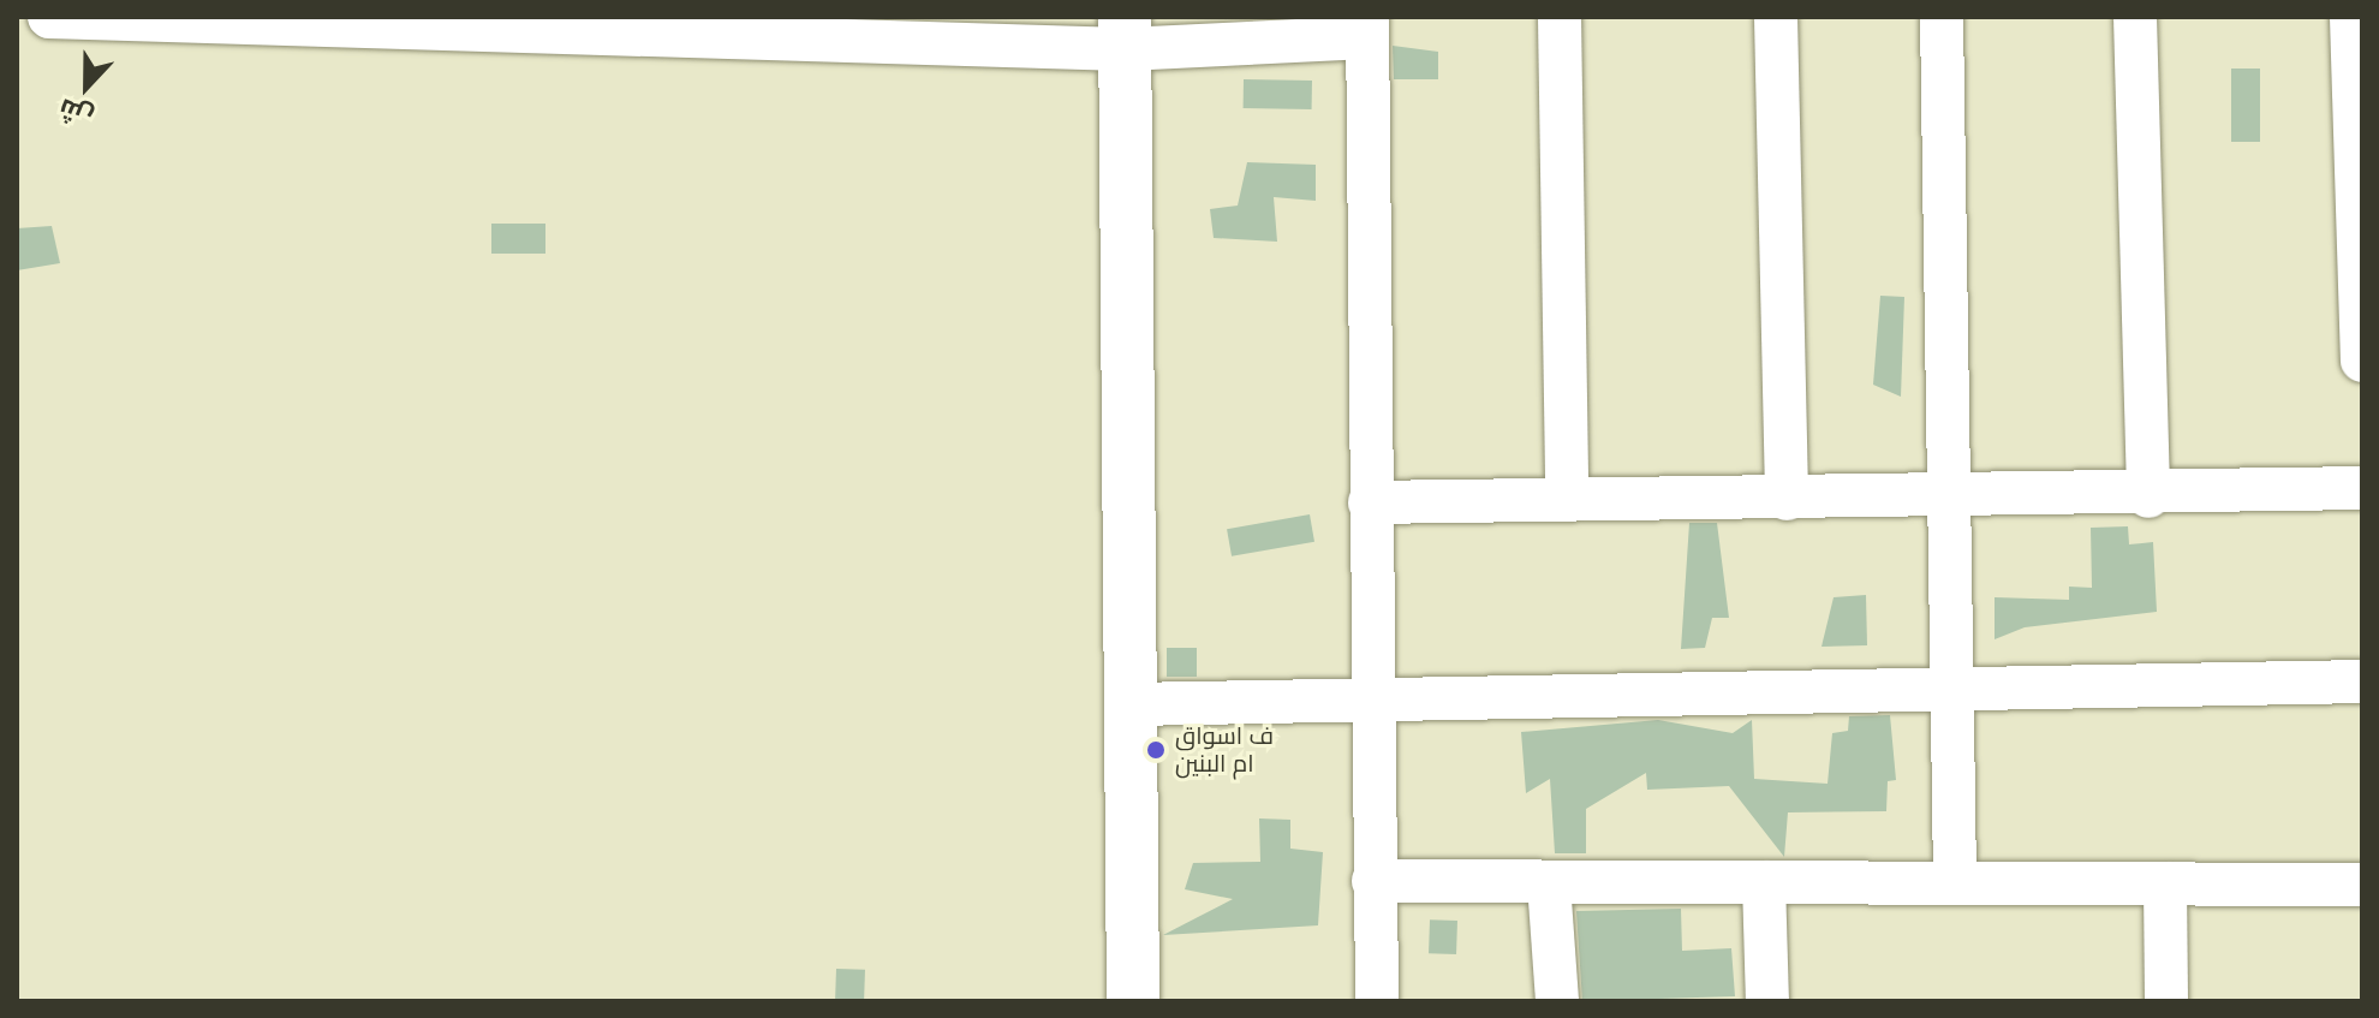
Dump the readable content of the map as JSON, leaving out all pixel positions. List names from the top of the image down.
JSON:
{
  "places": ["ف اسواق ام البنين"],
  "north": "bottom"
}
